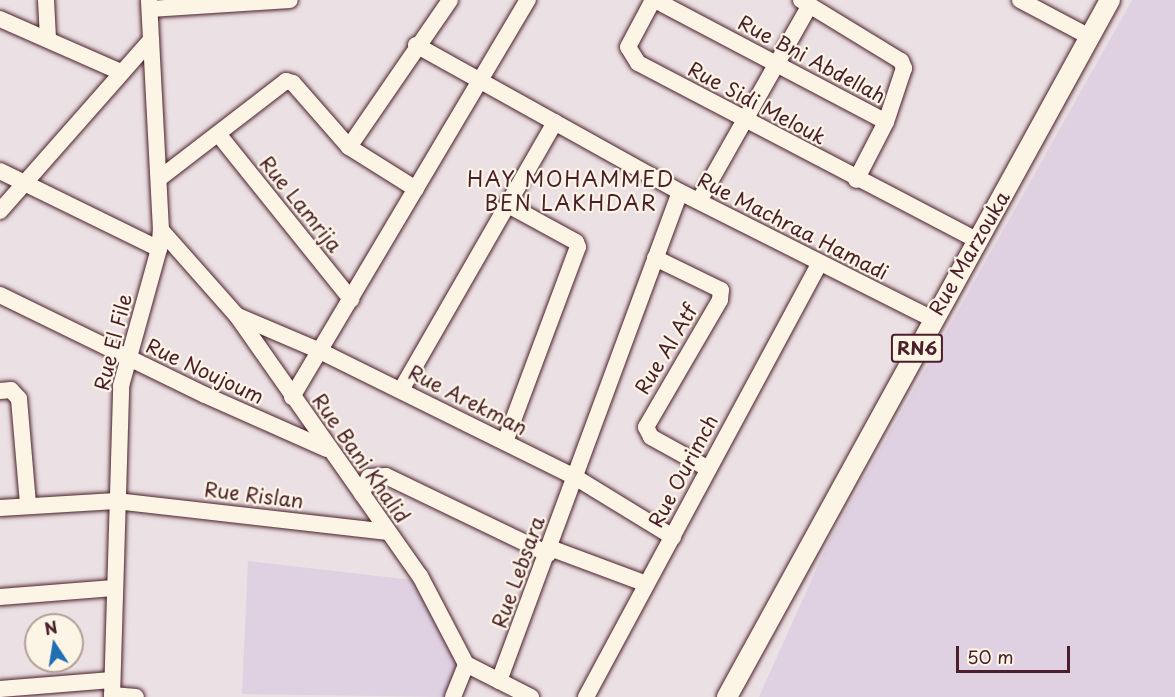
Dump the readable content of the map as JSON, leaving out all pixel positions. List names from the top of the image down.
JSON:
{
  "streets": {
    "main road": ["Rue Marzouka", "RN6"],
    "street": [
      "Rue Bni Abdellah",
      "Rue Sidi Melouk",
      "Rue Lamrija",
      "Rue Machraa Hamadi",
      "Rue El File",
      "Rue Al Atf",
      "Rue Noujoum",
      "Rue Arekman",
      "Rue Bani Khalid",
      "Rue Ourimch",
      "Rue Rislan",
      "Rue Lebsara"
    ]
  },
  "crossings": [
    ["Rue Bni Abdellah", "Rue Sidi Melouk"],
    ["Rue Sidi Melouk", "Rue Marzouka"],
    ["Rue Machraa Hamadi", "Rue Marzouka"],
    ["Rue Machraa Hamadi", "Rue Ourimch"],
    ["Rue Machraa Hamadi", "Rue Lebsara"],
    ["Rue El File", "Rue Noujoum"],
    ["Rue El File", "Rue Bani Khalid"],
    ["Rue El File", "Rue Rislan"],
    ["Rue Al Atf", "Rue Ourimch"],
    ["Rue Al Atf", "Rue Lebsara"],
    ["Rue Noujoum", "Rue Bani Khalid"],
    ["Rue Arekman", "Rue Bani Khalid"],
    ["Rue Arekman", "Rue Ourimch"],
    ["Rue Arekman", "Rue Lebsara"],
    ["Rue Bani Khalid", "Rue Rislan"]
  ],
  "districts": ["HAY MOHAMMED BEN LAKHDAR"],
  "scale_bar": "50 m",
  "north": "top"
}
